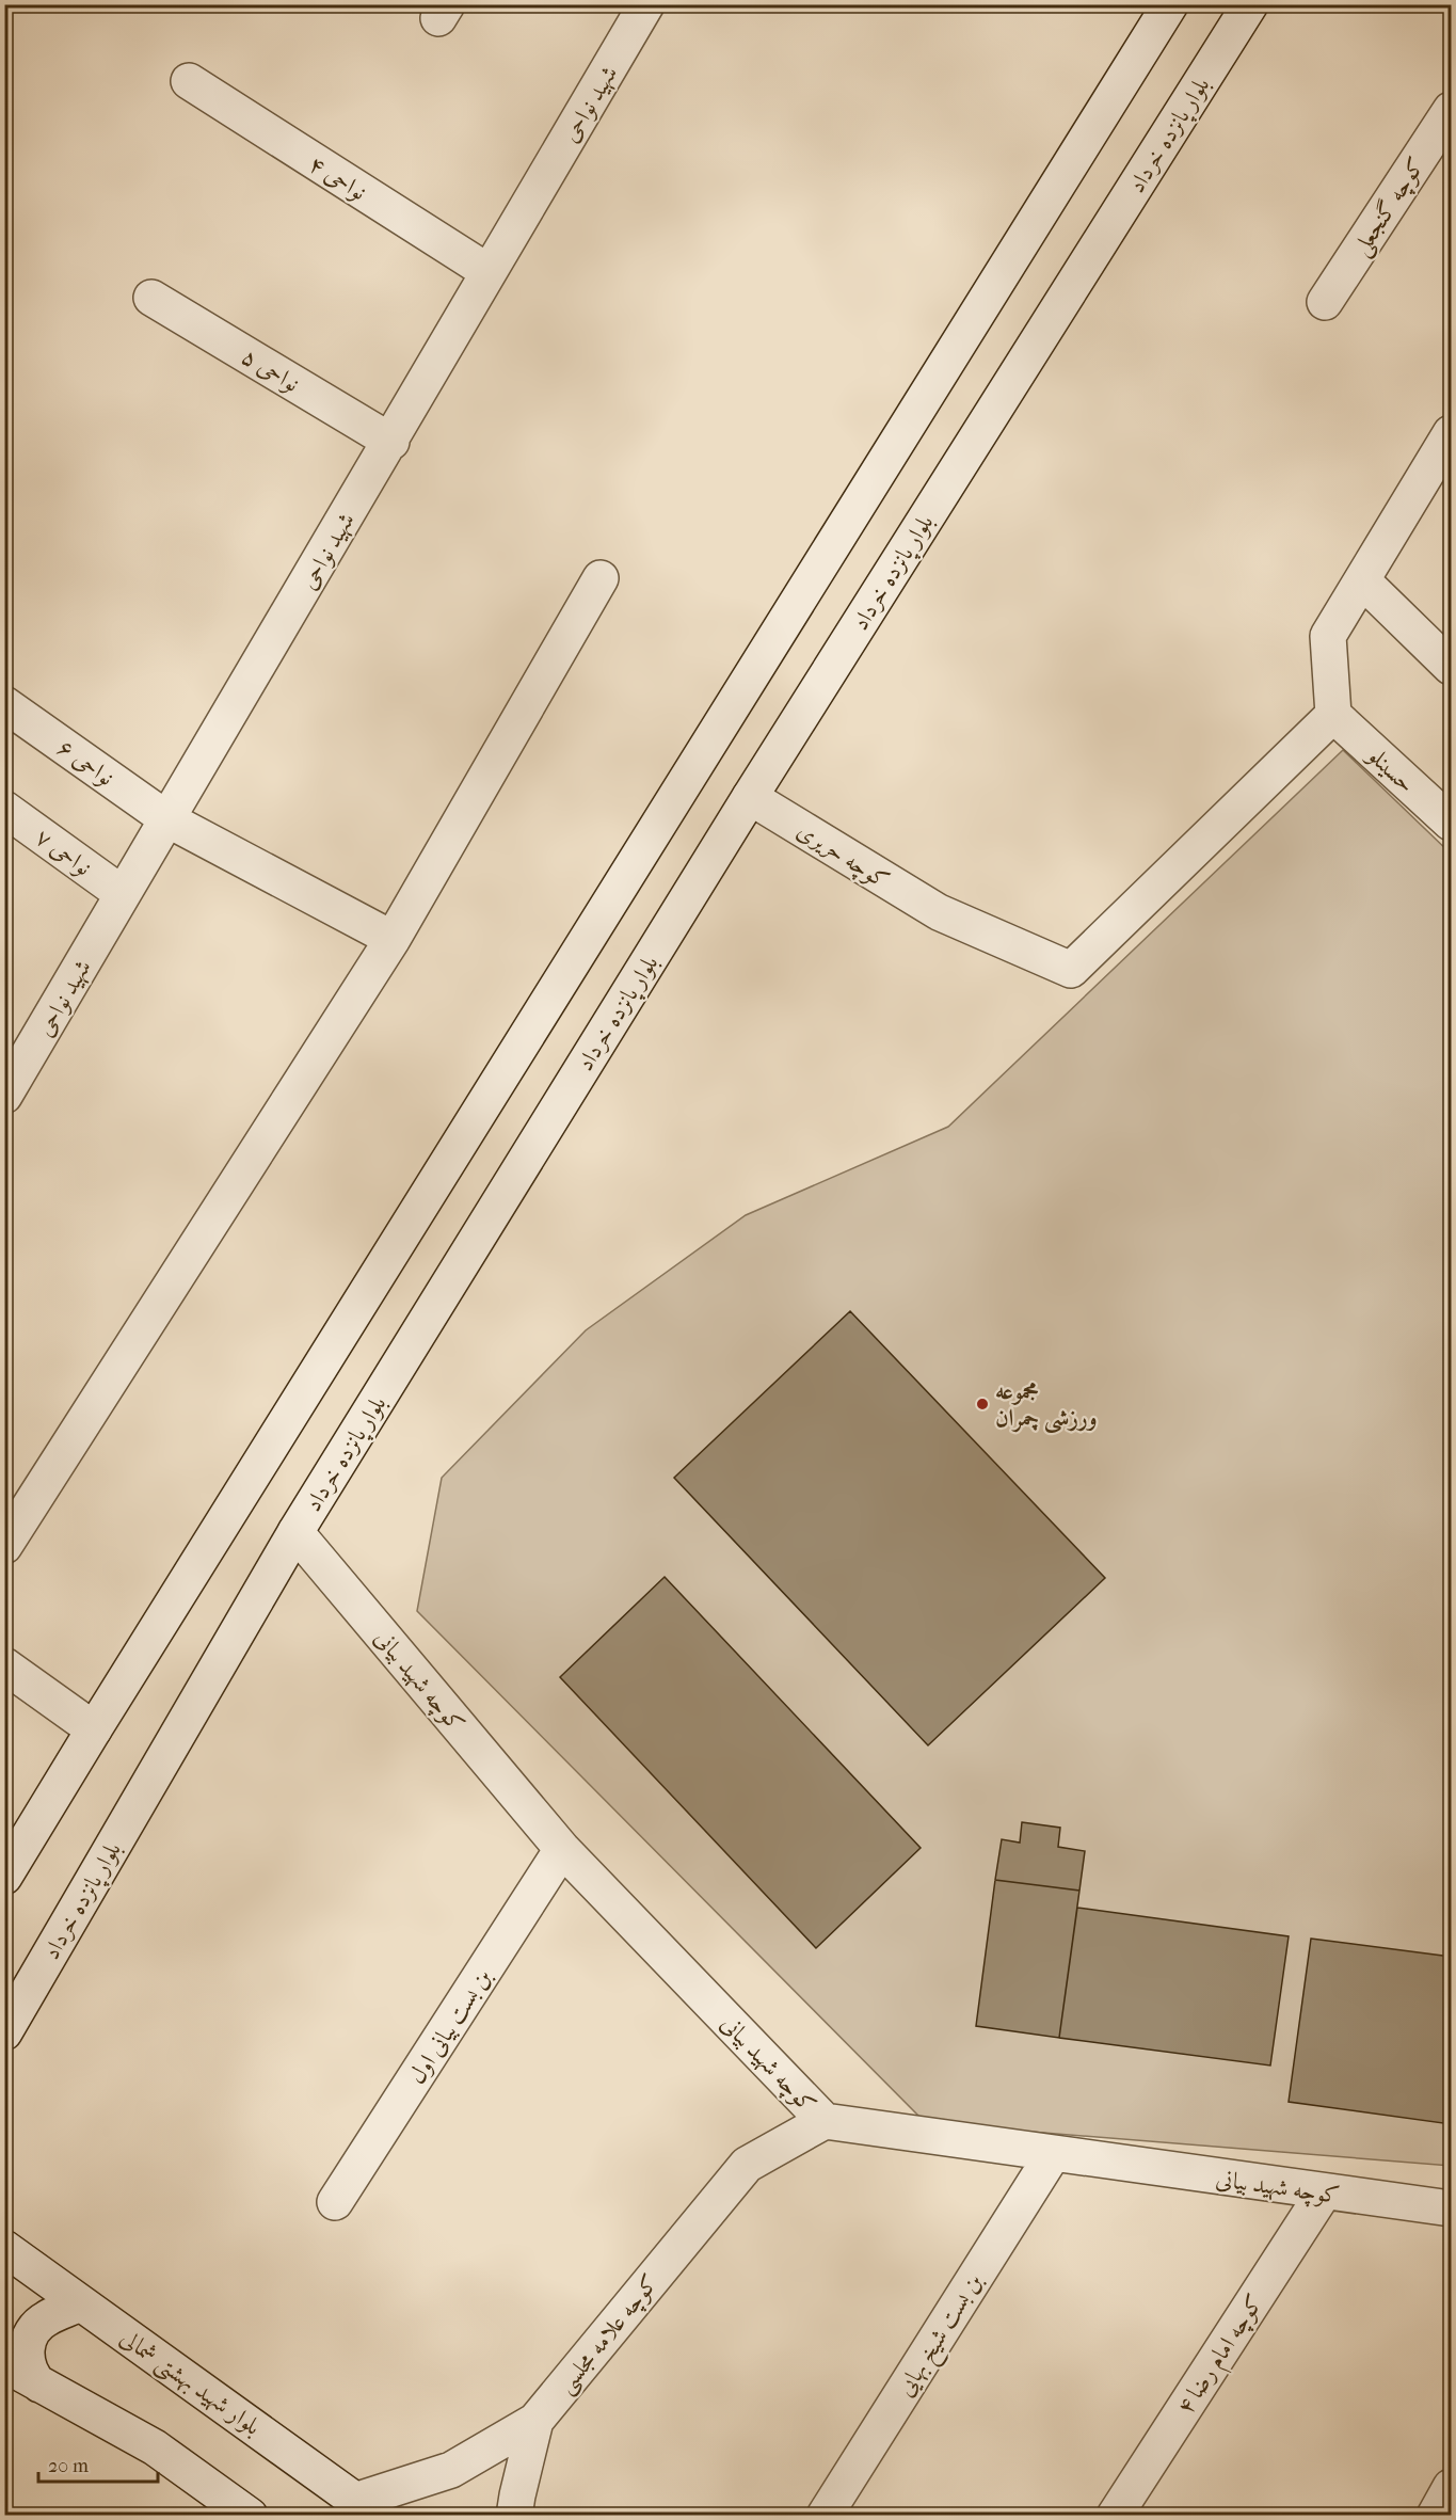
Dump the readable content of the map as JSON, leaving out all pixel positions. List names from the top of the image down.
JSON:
{
  "streets": {
    "street": [
      "شهید نواحی",
      "بلوار پانزده خرداد",
      "نواحی ۴",
      "کوچه گنجعلی",
      "نواحی ۵",
      "نواحی ۶",
      "حسینلو",
      "نواحی ۷",
      "کوچه حریری",
      "کوچه شهید بیانی",
      "بن بست بیانی اول",
      "کوچه علامه مجلسی",
      "بن بست شیخ بهایی",
      "کوچه امام رضا ۴",
      "بلوار شهید بهشتی شمالی"
    ]
  },
  "crossings": [
    ["شهید نواحی", "نواحی ۴"],
    ["شهید نواحی", "نواحی ۵"],
    ["شهید نواحی", "نواحی ۶"],
    ["شهید نواحی", "نواحی ۷"],
    ["بلوار پانزده خرداد", "کوچه حریری"],
    ["بلوار پانزده خرداد", "کوچه شهید بیانی"],
    ["حسینلو", "کوچه حریری"],
    ["کوچه شهید بیانی", "بن بست بیانی اول"],
    ["کوچه شهید بیانی", "کوچه علامه مجلسی"],
    ["کوچه شهید بیانی", "بن بست شیخ بهایی"],
    ["کوچه شهید بیانی", "کوچه امام رضا ۴"],
    ["کوچه علامه مجلسی", "بلوار شهید بهشتی شمالی"]
  ],
  "places": ["مجموعه ورزشی چمران"],
  "scale_bar": "20 m"
}
